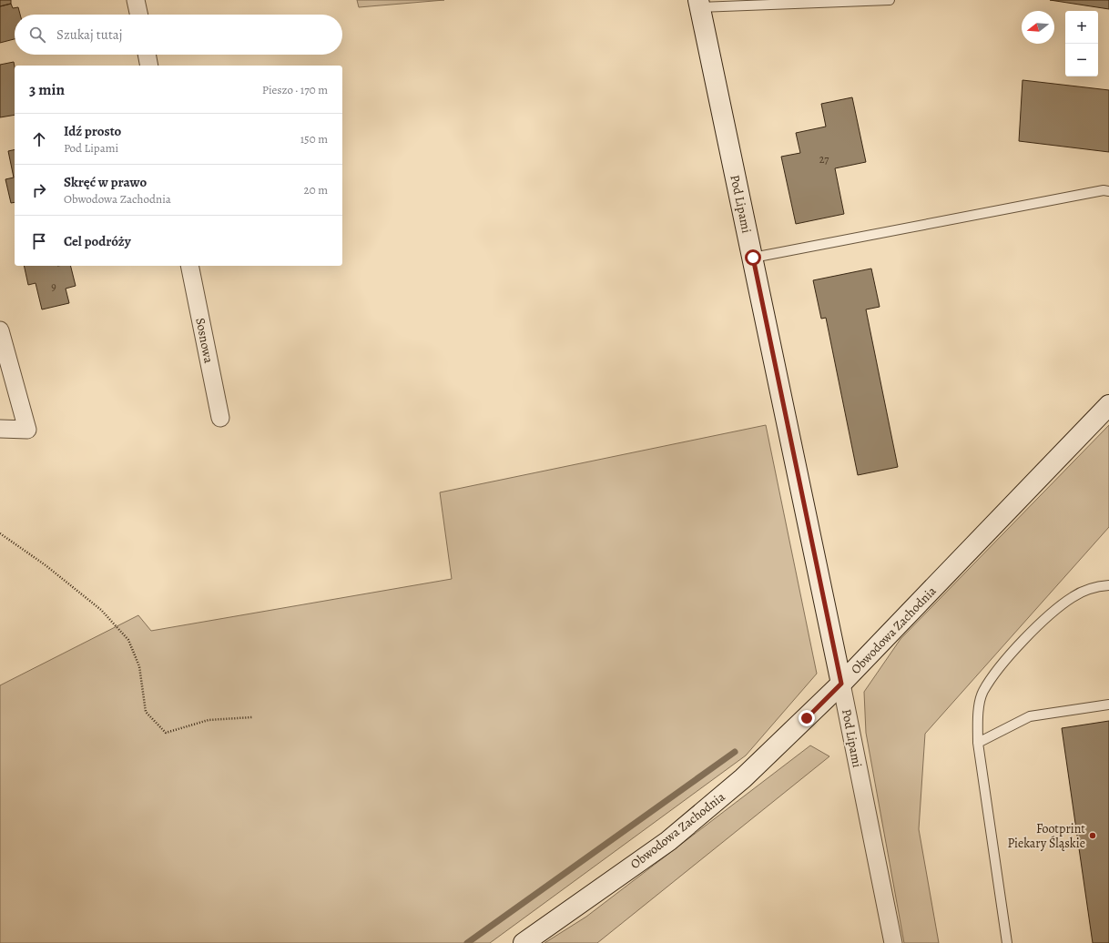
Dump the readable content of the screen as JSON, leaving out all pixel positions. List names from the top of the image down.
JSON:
{
  "streets": {
    "main road": ["Pod Lipami", "Obwodowa Zachodnia"],
    "street": ["Sosnowa"]
  },
  "crossings": [
    ["Pod Lipami", "Obwodowa Zachodnia"]
  ],
  "places": ["Footprint Piekary Śląskie"],
  "house_numbers": ["27", "9"],
  "north": "left",
  "page": {
    "map_buttons": ["+", "−"],
    "search": "Szukaj tutaj",
    "heading": ["3 min", "Pieszo · 170 m"],
    "list": [
      ["Idź prosto", "Pod Lipami", "150 m"],
      ["Skręć w prawo", "Obwodowa Zachodnia", "20 m"],
      "Cel podróży"
    ]
  }
}
